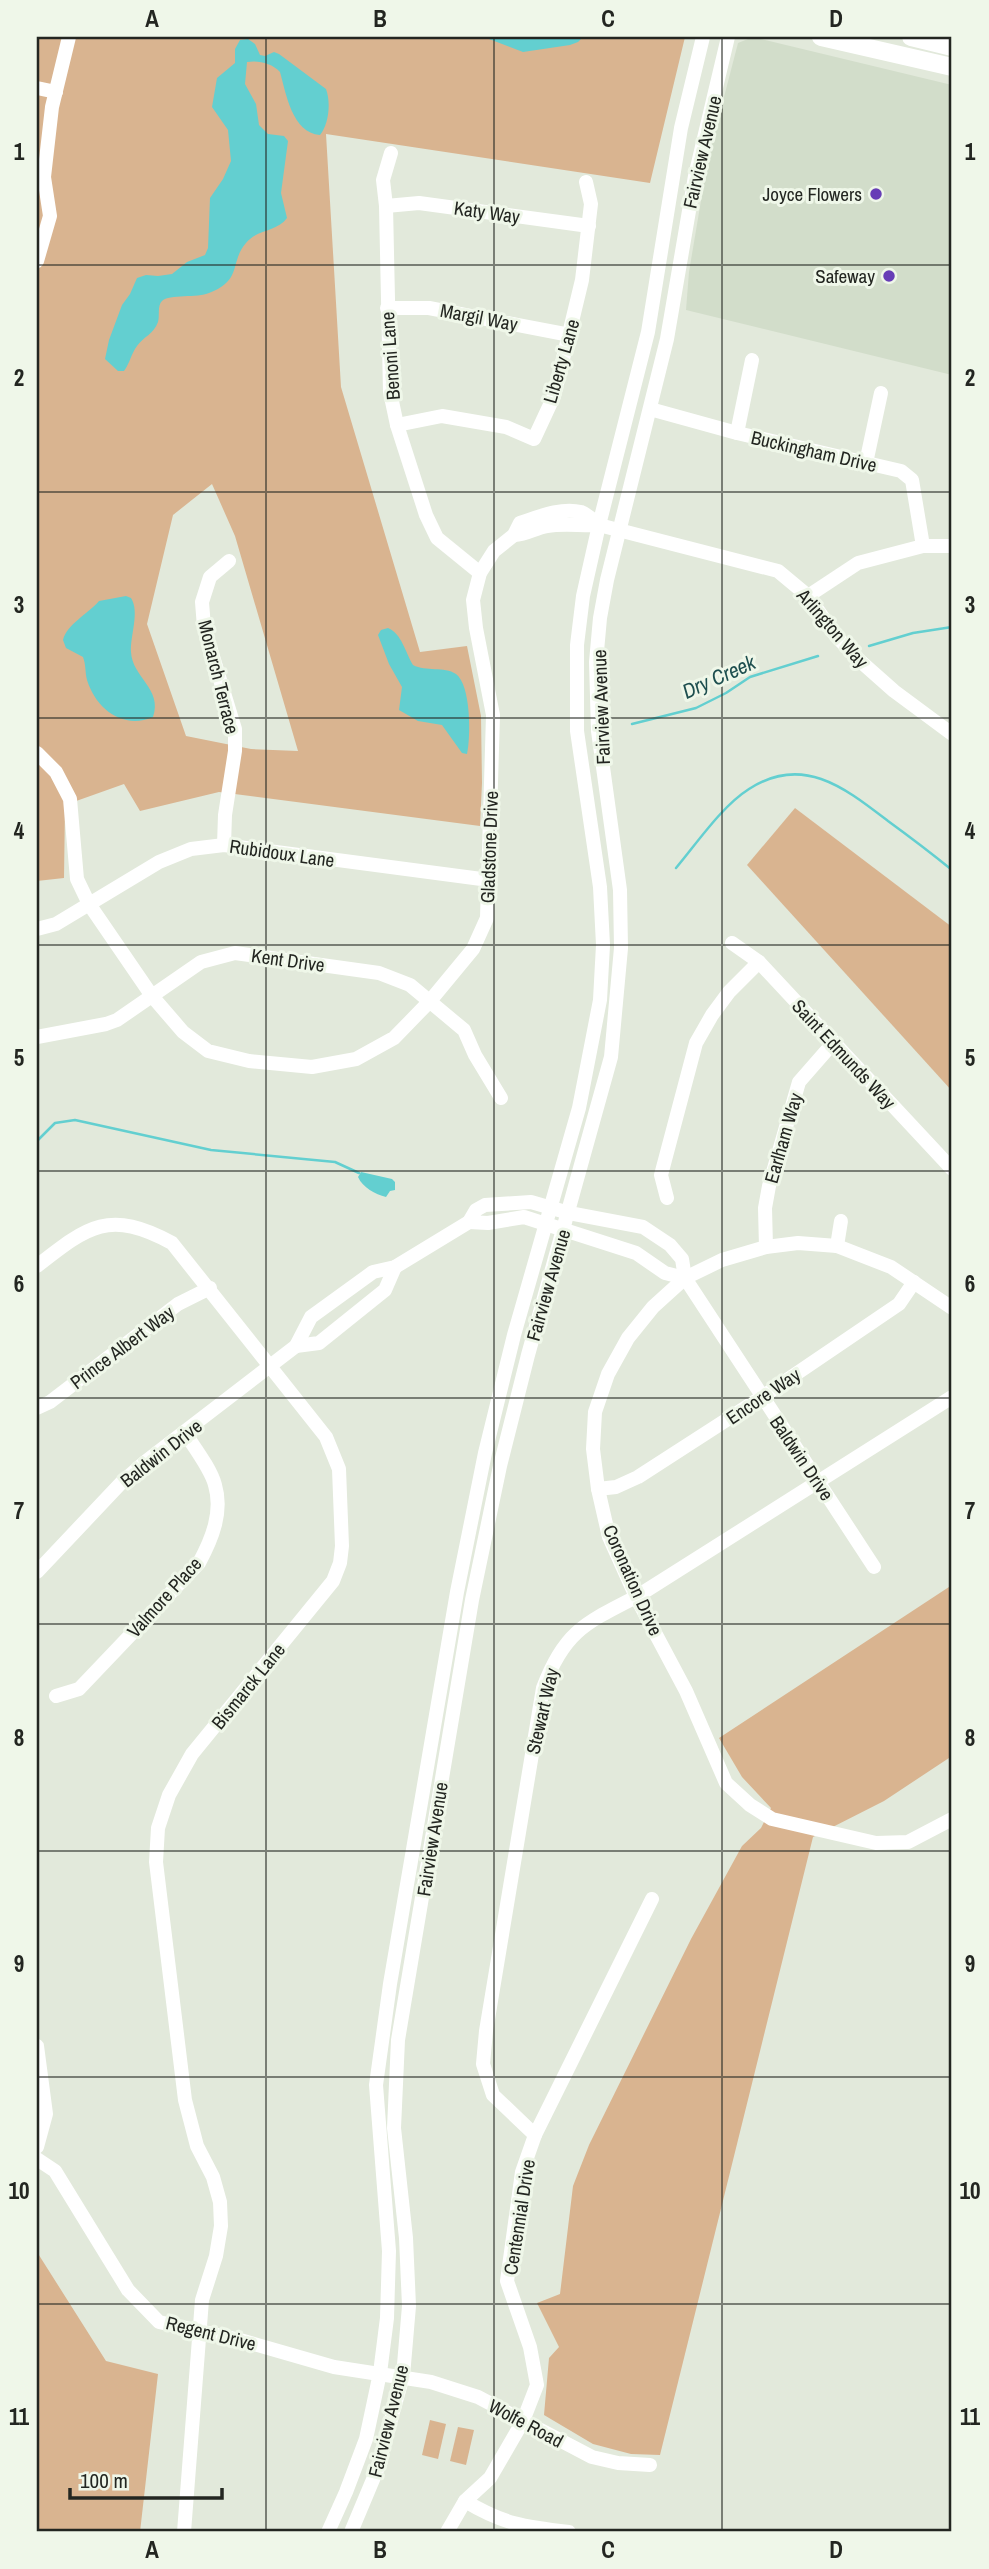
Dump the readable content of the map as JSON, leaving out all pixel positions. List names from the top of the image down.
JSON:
{
  "streets": {
    "street": [
      "Fairview Avenue",
      "Katy Way",
      "Margil Way",
      "Benoni Lane",
      "Liberty Lane",
      "Buckingham Drive",
      "Arlington Way",
      "Monarch Terrace",
      "Gladstone Drive",
      "Rubidoux Lane",
      "Kent Drive",
      "Saint Edmunds Way",
      "Earlham Way",
      "Prince Albert Way",
      "Encore Way",
      "Baldwin Drive",
      "Coronation Drive",
      "Valmore Place",
      "Bismarck Lane",
      "Stewart Way",
      "Centennial Drive",
      "Regent Drive",
      "Wolfe Road"
    ]
  },
  "crossings": [
    ["Fairview Avenue", "Buckingham Drive"],
    ["Fairview Avenue", "Arlington Way"],
    ["Fairview Avenue", "Gladstone Drive"],
    ["Fairview Avenue", "Baldwin Drive"],
    ["Fairview Avenue", "Regent Drive"],
    ["Fairview Avenue", "Wolfe Road"],
    ["Katy Way", "Benoni Lane"],
    ["Katy Way", "Liberty Lane"],
    ["Margil Way", "Benoni Lane"],
    ["Margil Way", "Liberty Lane"],
    ["Benoni Lane", "Liberty Lane"],
    ["Benoni Lane", "Gladstone Drive"],
    ["Arlington Way", "Gladstone Drive"],
    ["Monarch Terrace", "Rubidoux Lane"],
    ["Gladstone Drive", "Rubidoux Lane"],
    ["Gladstone Drive", "Kent Drive"],
    ["Saint Edmunds Way", "Earlham Way"],
    ["Earlham Way", "Coronation Drive"],
    ["Prince Albert Way", "Bismarck Lane"],
    ["Encore Way", "Baldwin Drive"],
    ["Encore Way", "Coronation Drive"],
    ["Baldwin Drive", "Coronation Drive"],
    ["Baldwin Drive", "Valmore Place"],
    ["Baldwin Drive", "Bismarck Lane"],
    ["Baldwin Drive", "Stewart Way"],
    ["Coronation Drive", "Stewart Way"],
    ["Bismarck Lane", "Regent Drive"],
    ["Stewart Way", "Centennial Drive"],
    ["Centennial Drive", "Wolfe Road"],
    ["Regent Drive", "Wolfe Road"]
  ],
  "water": ["Dry Creek"],
  "places": ["Joyce Flowers", "Safeway"],
  "scale_bar": "100 m",
  "grid": {
    "columns": [
      "A",
      "B",
      "C",
      "D"
    ],
    "rows": [
      "1",
      "2",
      "3",
      "4",
      "5",
      "6",
      "7",
      "8",
      "9",
      "10",
      "11"
    ]
  }
}
